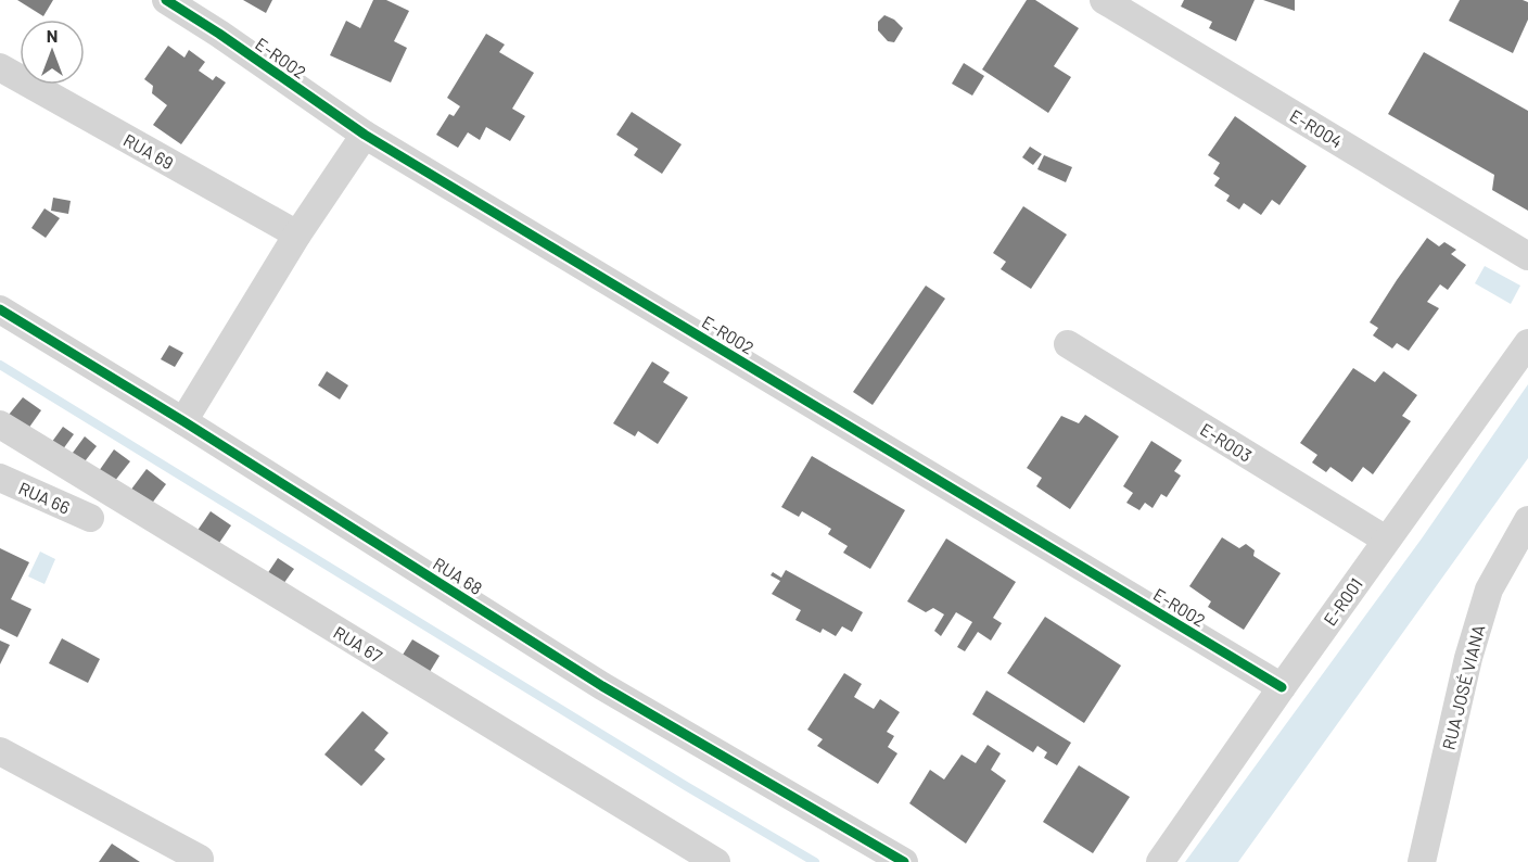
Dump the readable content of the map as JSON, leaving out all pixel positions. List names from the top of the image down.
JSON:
{
  "streets": {
    "street": [
      "E-R002",
      "E-R004",
      "RUA 69",
      "E-R003",
      "RUA 66",
      "RUA 68",
      "E-R001",
      "RUA 67",
      "RUA JOSÉ VIANA"
    ]
  },
  "crossings": [
    ["E-R002", "E-R001"],
    ["E-R003", "E-R001"]
  ],
  "north": "top"
}
